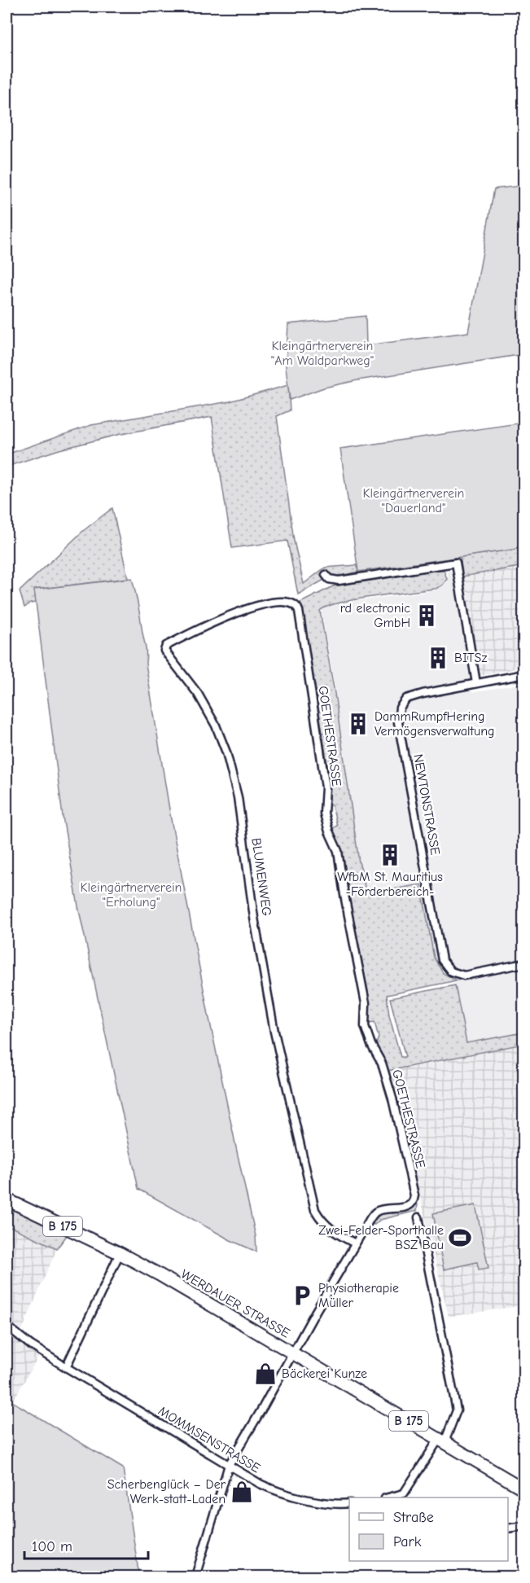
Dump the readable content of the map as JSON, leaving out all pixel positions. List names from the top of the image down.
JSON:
{
  "streets": {
    "main road": ["B 175", "WERDAUER STRASSE"],
    "street": [
      "GOETHESTRASSE",
      "NEWTONSTRASSE",
      "BLUMENWEG",
      "MOMMSENSTRASSE"
    ]
  },
  "crossings": [
    ["GOETHESTRASSE", "BLUMENWEG"],
    ["GOETHESTRASSE", "WERDAUER STRASSE"],
    ["GOETHESTRASSE", "MOMMSENSTRASSE"]
  ],
  "parks": ["Kleingärtnerverein \"Am Waldparkweg\"", "Kleingärtnerverein \"Dauerland\"", "Kleingärtnerverein \"Erholung\""],
  "places": {
    "building": [
      "rd electronic GmbH",
      "BITSz",
      "DammRumpfHering Vermögensverwaltung",
      "WfbM St. Mauritius -Förderbereich-"
    ],
    "sports": ["Zwei-Felder-Sporthalle BSZ Bau"],
    "parking": ["Physiotherapie Müller"],
    "shop": ["Bäckerei Kunze", "Scherbenglück – Der Werk-statt-Laden"]
  },
  "legend": ["Straße", "Park"],
  "scale_bar": "100 m"
}
